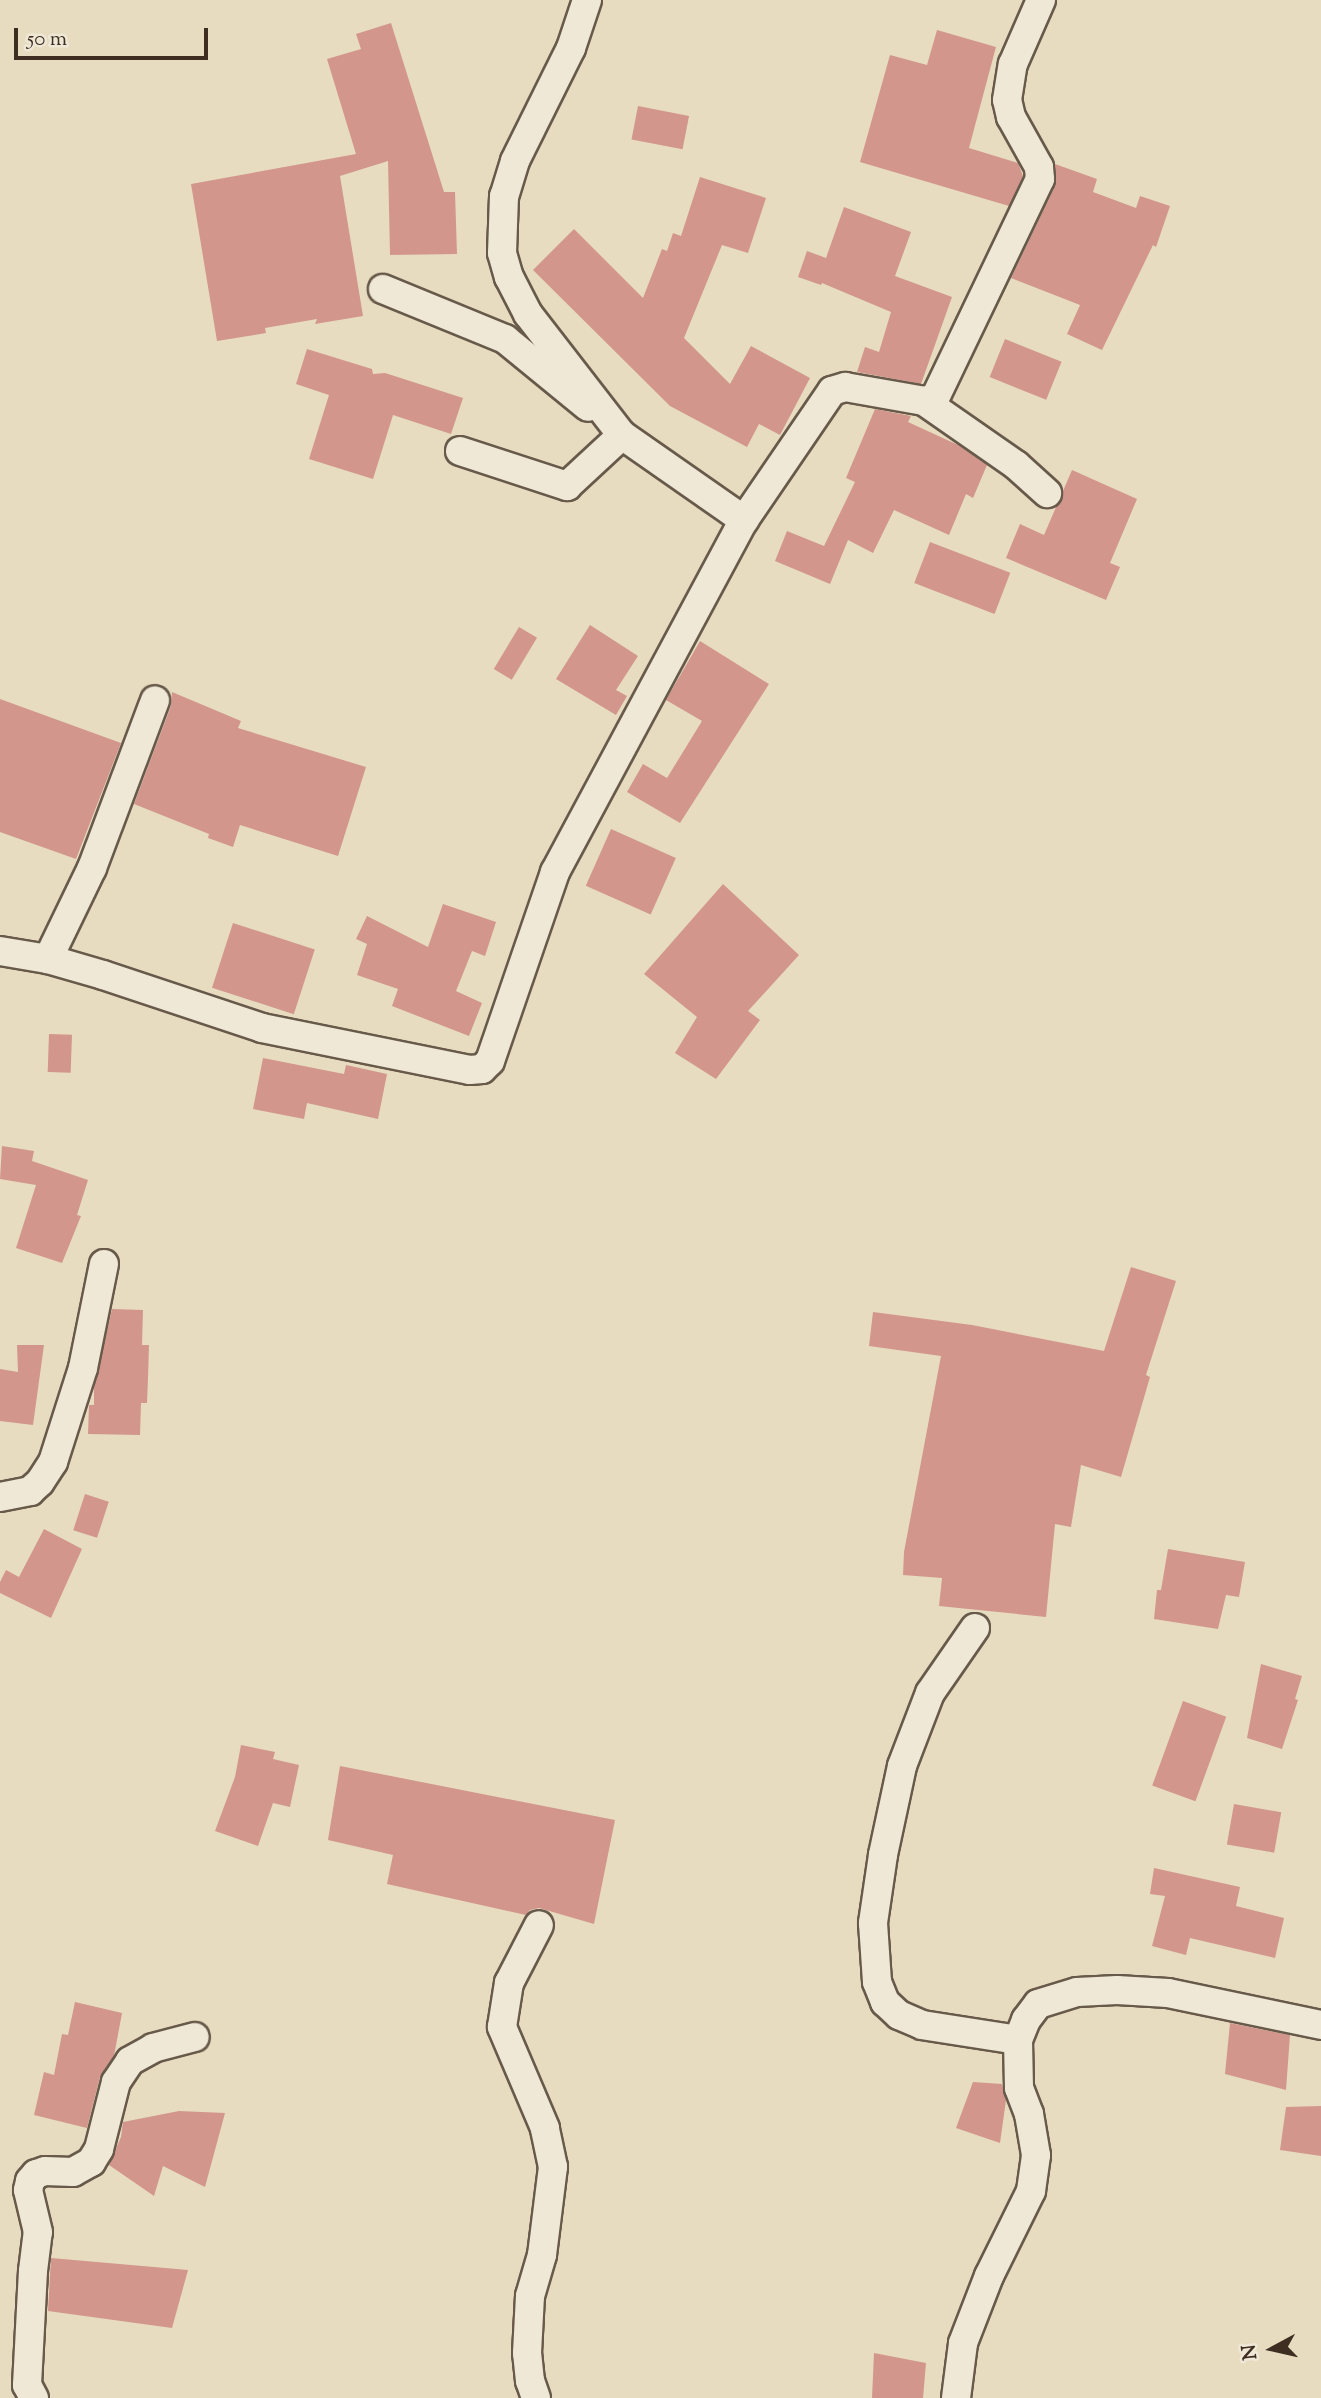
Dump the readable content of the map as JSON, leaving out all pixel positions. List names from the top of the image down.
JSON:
{
  "scale_bar": "50 m",
  "north": "left"
}
